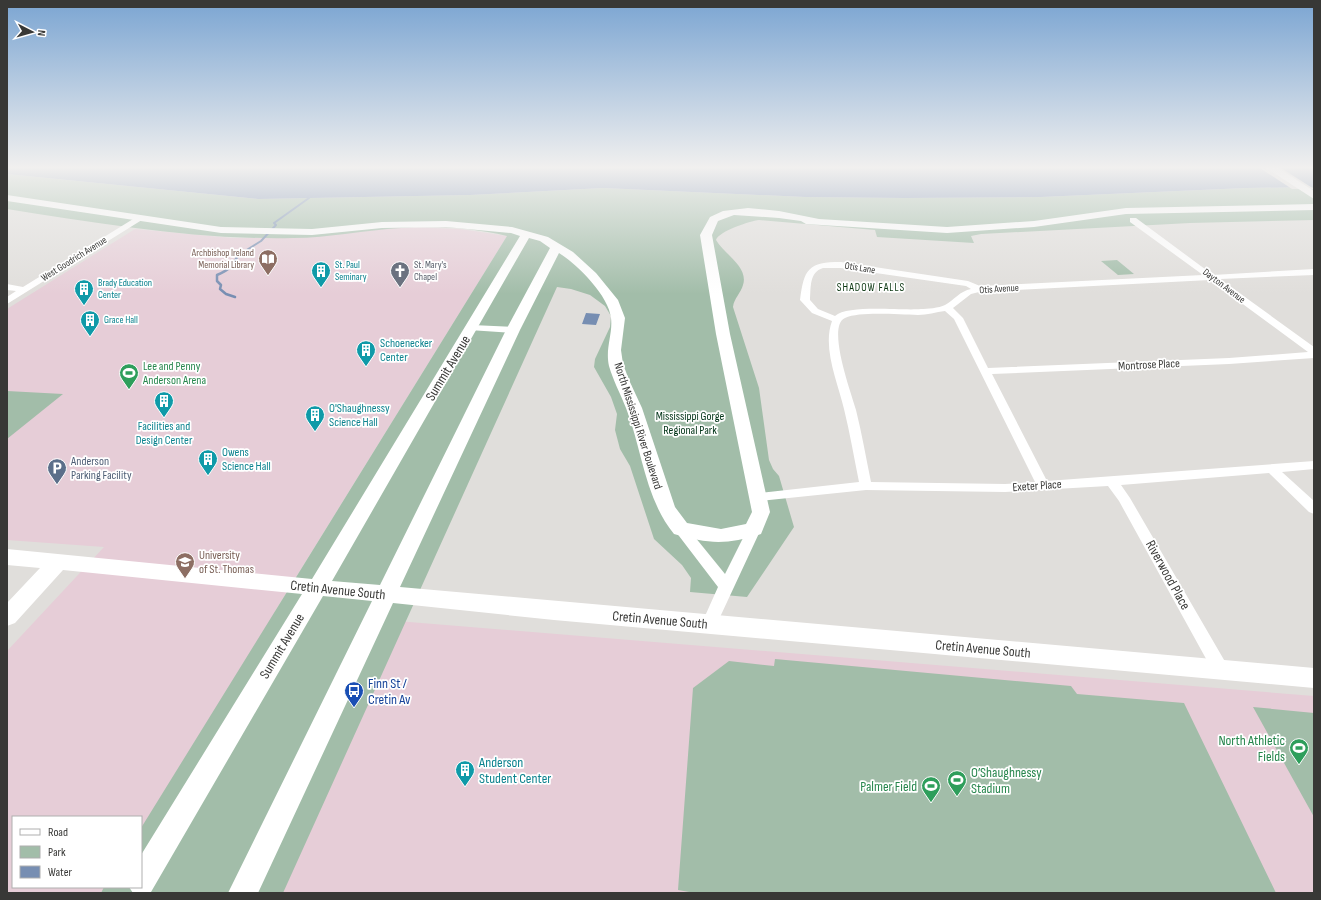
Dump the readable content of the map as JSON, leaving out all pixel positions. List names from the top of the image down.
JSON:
{
  "streets": {
    "street": [
      "West Goodrich Avenue",
      "Otis Lane",
      "Dayton Avenue",
      "Otis Avenue",
      "Montrose Place",
      "Summit Avenue",
      "North Mississippi River Boulevard",
      "Exeter Place",
      "Riverwood Place",
      "Cretin Avenue South"
    ]
  },
  "crossings": [
    ["West Goodrich Avenue", "North Mississippi River Boulevard"],
    ["Otis Lane", "Otis Avenue"],
    ["Dayton Avenue", "Otis Avenue"],
    ["Dayton Avenue", "Montrose Place"],
    ["Summit Avenue", "North Mississippi River Boulevard"],
    ["Summit Avenue", "Cretin Avenue South"],
    ["Exeter Place", "Riverwood Place"],
    ["Riverwood Place", "Cretin Avenue South"]
  ],
  "districts": ["SHADOW FALLS"],
  "parks": ["Mississippi Gorge Regional Park"],
  "places": {
    "library": ["Archbishop Ireland Memorial Library"],
    "building": [
      "St. Paul Seminary",
      "Brady Education Center",
      "Grace Hall",
      "Schoenecker Center",
      "Facilities and Design Center",
      "O'Shaughnessy Science Hall",
      "Owens Science Hall",
      "Anderson Student Center"
    ],
    "church": ["St. Mary's Chapel"],
    "sports": [
      "Lee and Penny Anderson Arena",
      "North Athletic Fields",
      "O’Shaughnessy Stadium",
      "Palmer Field"
    ],
    "parking": ["Anderson Parking Facility"],
    "school or university": ["University of St. Thomas"],
    "bus stop": ["Finn St / Cretin Av"]
  },
  "legend": ["Road", "Park", "Water"],
  "north": "right"
}
